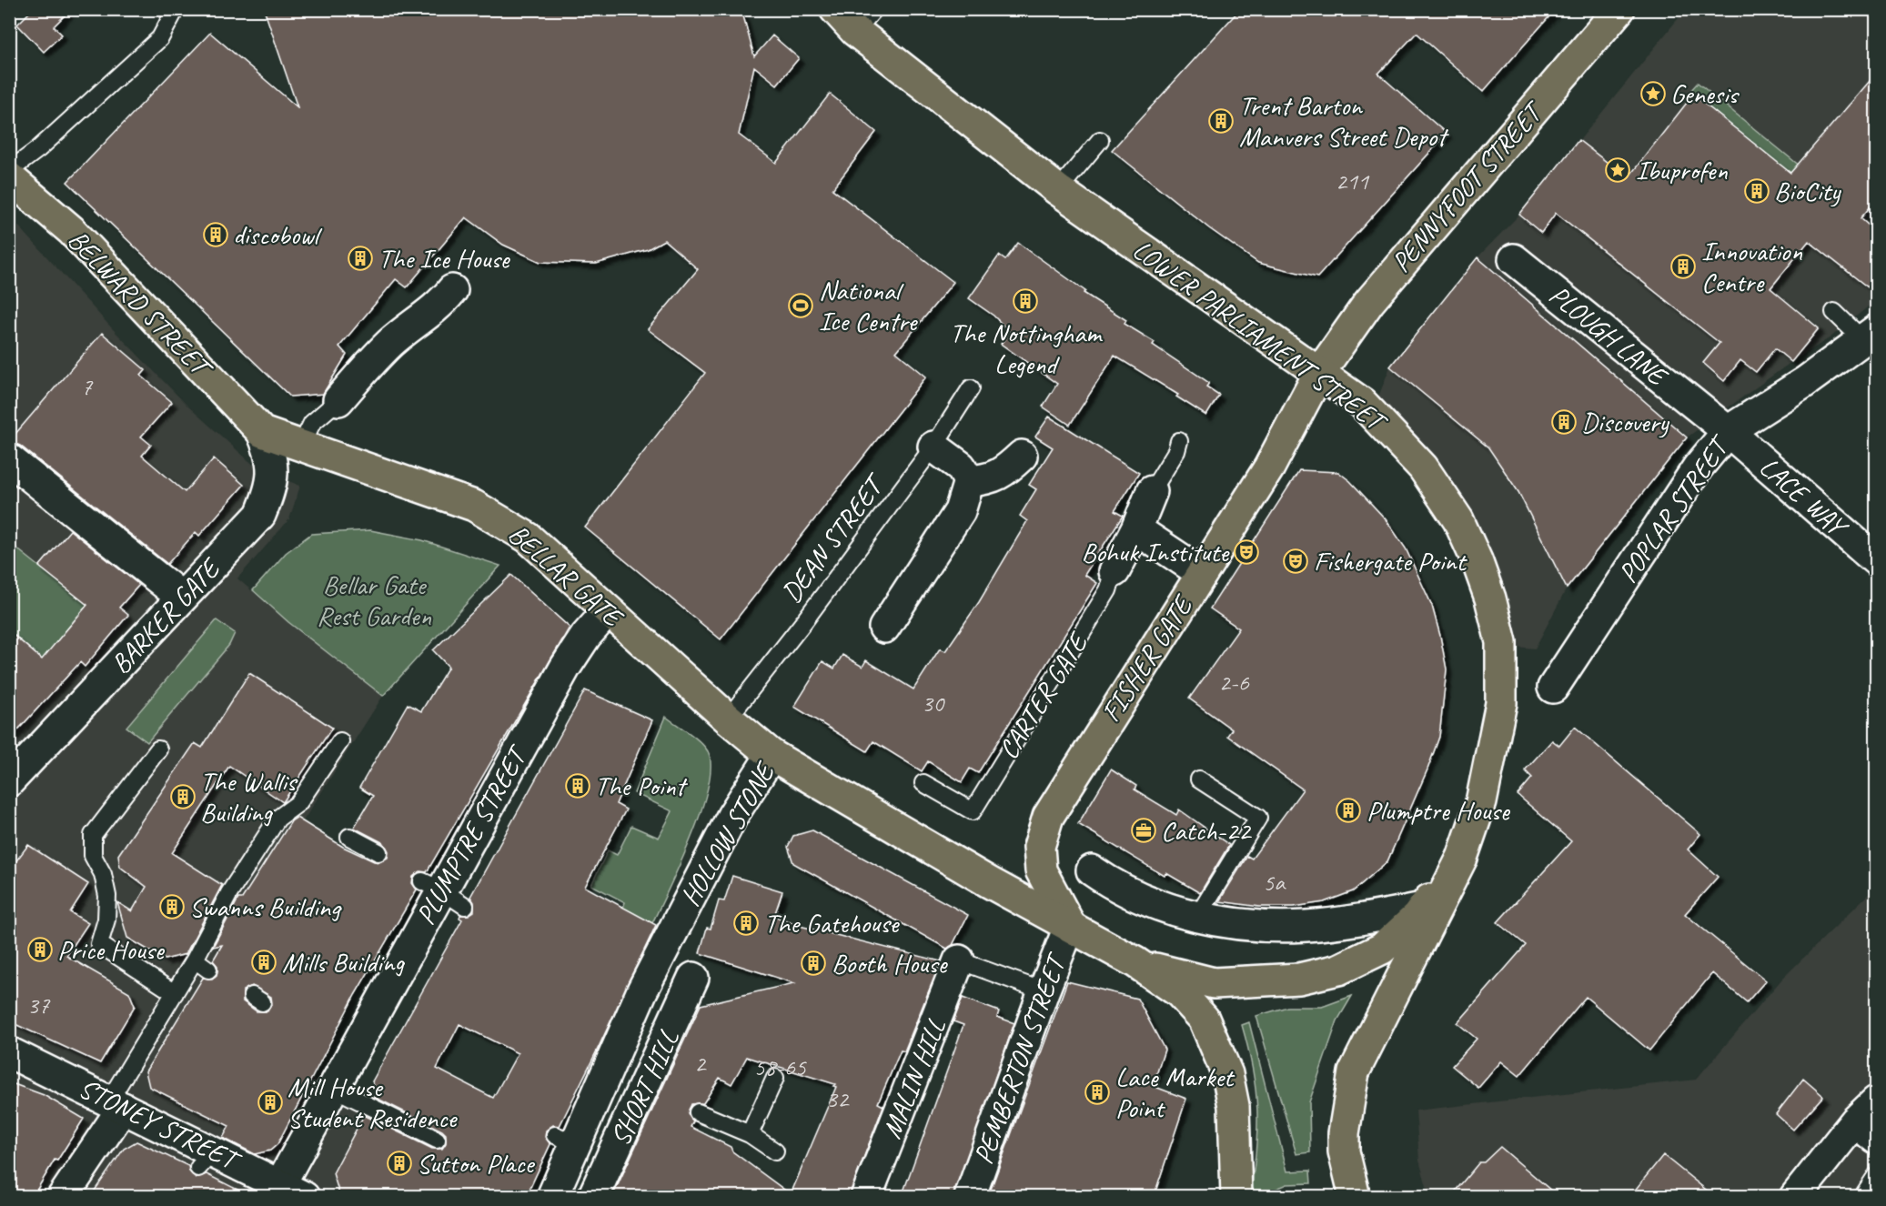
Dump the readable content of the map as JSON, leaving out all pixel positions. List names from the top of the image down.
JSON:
{
  "streets": {
    "main road": [
      "PENNYFOOT STREET",
      "BELWARD STREET",
      "LOWER PARLIAMENT STREET",
      "BELLAR GATE",
      "FISHER GATE",
      "HOLLOW STONE"
    ],
    "street": [
      "PLOUGH LANE",
      "LACE WAY",
      "POPLAR STREET",
      "BARKER GATE",
      "CARTER GATE",
      "PLUMPTRE STREET",
      "PEMBERTON STREET",
      "MALIN HILL",
      "SHORT HILL",
      "STONEY STREET"
    ],
    "lane": ["DEAN STREET"]
  },
  "crossings": [
    ["PENNYFOOT STREET", "LOWER PARLIAMENT STREET"],
    ["PENNYFOOT STREET", "FISHER GATE"],
    ["BELWARD STREET", "BELLAR GATE"],
    ["BELWARD STREET", "BARKER GATE"],
    ["LOWER PARLIAMENT STREET", "FISHER GATE"],
    ["PLOUGH LANE", "LACE WAY"],
    ["PLOUGH LANE", "POPLAR STREET"],
    ["LACE WAY", "POPLAR STREET"],
    ["DEAN STREET", "BELLAR GATE"],
    ["BELLAR GATE", "BARKER GATE"],
    ["BELLAR GATE", "HOLLOW STONE"],
    ["BELLAR GATE", "PLUMPTRE STREET"],
    ["FISHER GATE", "HOLLOW STONE"],
    ["FISHER GATE", "PEMBERTON STREET"],
    ["HOLLOW STONE", "PEMBERTON STREET"],
    ["PLUMPTRE STREET", "STONEY STREET"]
  ],
  "parks": ["Bellar Gate Rest Garden"],
  "places": {
    "place": ["Genesis", "Ibuprofen"],
    "building": [
      "Trent Barton Manvers Street Depot",
      "BioCity",
      "discobowl",
      "The Ice House",
      "Innovation Centre",
      "The Nottingham Legend",
      "Discovery",
      "The Point",
      "The Wallis Building",
      "Plumptre House",
      "Swanns Building",
      "The Gatehouse",
      "Price House",
      "Mills Building",
      "Booth House",
      "Lace Market Point",
      "Mill House Student Residence",
      "Sutton Place"
    ],
    "sports": ["National Ice Centre"],
    "theatre": ["Bohuk Institute", "Fishergate Point"],
    "office": ["Catch-22"]
  },
  "house_numbers": [
    "211",
    "7",
    "2-6",
    "30",
    "5a",
    "37",
    "2",
    "58-65",
    "32"
  ]
}
